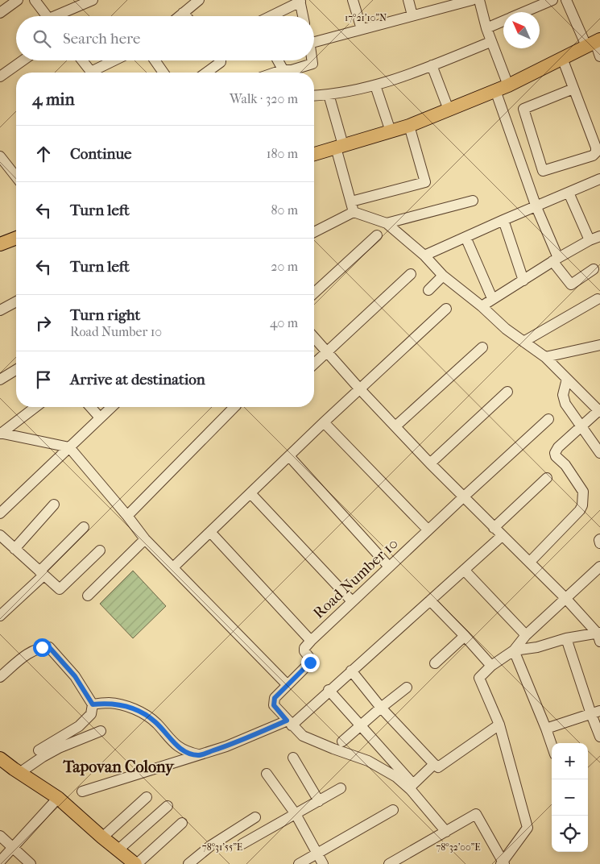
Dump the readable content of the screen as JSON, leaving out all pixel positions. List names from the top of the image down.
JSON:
{
  "streets": {
    "street": ["Road Number 10"]
  },
  "districts": ["Tapovan Colony"],
  "north": "top left",
  "page": {
    "search": "Search here",
    "heading": ["4 min", "Walk · 320 m"],
    "list": [
      ["Continue", "180 m"],
      ["Turn left", "80 m"],
      ["Turn left", "20 m"],
      ["Turn right", "Road Number 10", "40 m"],
      "Arrive at destination"
    ],
    "map_buttons": ["+", "−"]
  },
  "coordinates": ["17°21'10\"N", "78°31'55\"E", "78°32'00\"E"]
}
